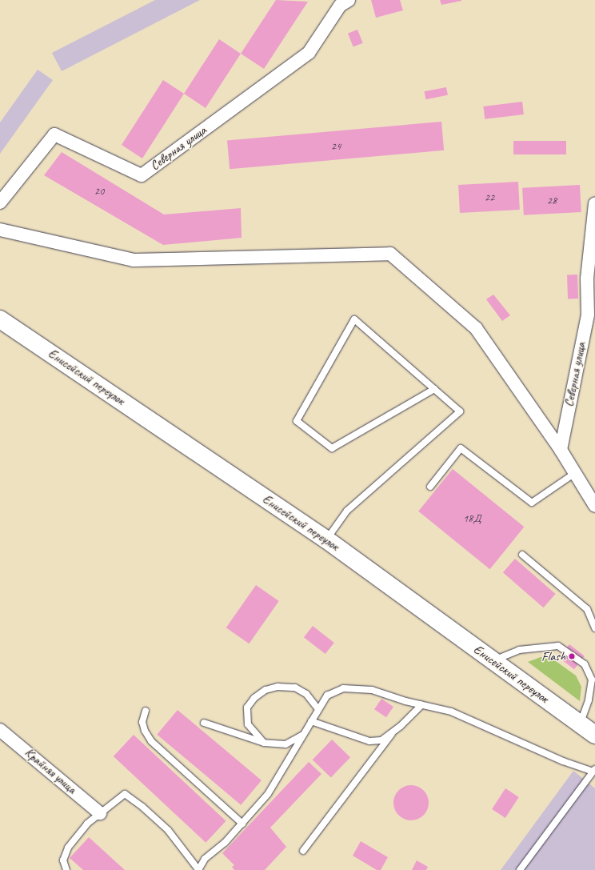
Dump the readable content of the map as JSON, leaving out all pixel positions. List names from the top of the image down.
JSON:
{
  "streets": {
    "main road": ["Енисейский переулок"],
    "street": ["Северная улица", "Крайняя улица"]
  },
  "places": ["Flash"],
  "house_numbers": [
    "24",
    "20",
    "22",
    "28",
    "18Д"
  ]
}
